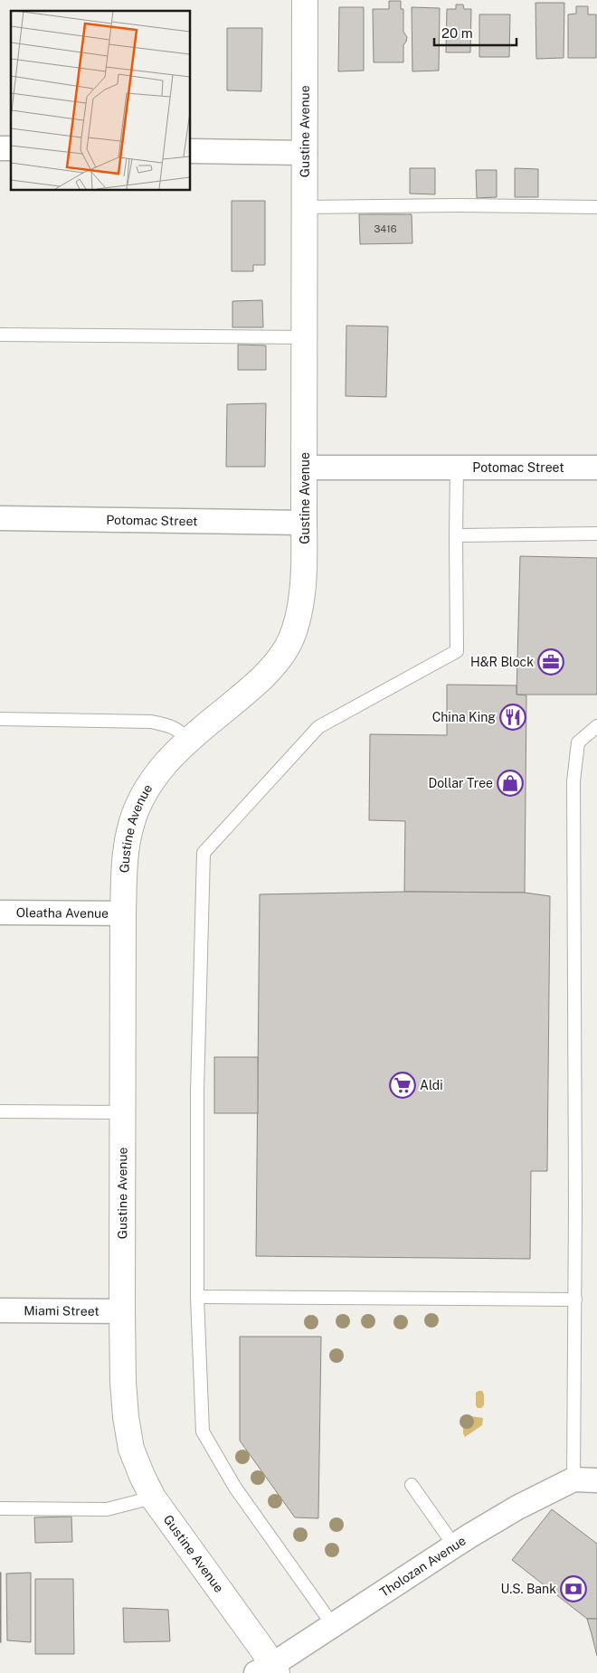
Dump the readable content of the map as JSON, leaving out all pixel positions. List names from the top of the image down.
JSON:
{
  "streets": {
    "street": [
      "Gustine Avenue",
      "Potomac Street",
      "Oleatha Avenue",
      "Miami Street",
      "Tholozan Avenue"
    ]
  },
  "crossings": [
    ["Gustine Avenue", "Potomac Street"],
    ["Gustine Avenue", "Oleatha Avenue"],
    ["Gustine Avenue", "Miami Street"],
    ["Gustine Avenue", "Tholozan Avenue"]
  ],
  "places": {
    "office": ["H&R Block"],
    "restaurant": ["China King"],
    "shop": ["Dollar Tree"],
    "supermarket": ["Aldi"],
    "bank": ["U.S. Bank"]
  },
  "house_numbers": ["3416"],
  "scale_bar": "20 m"
}
